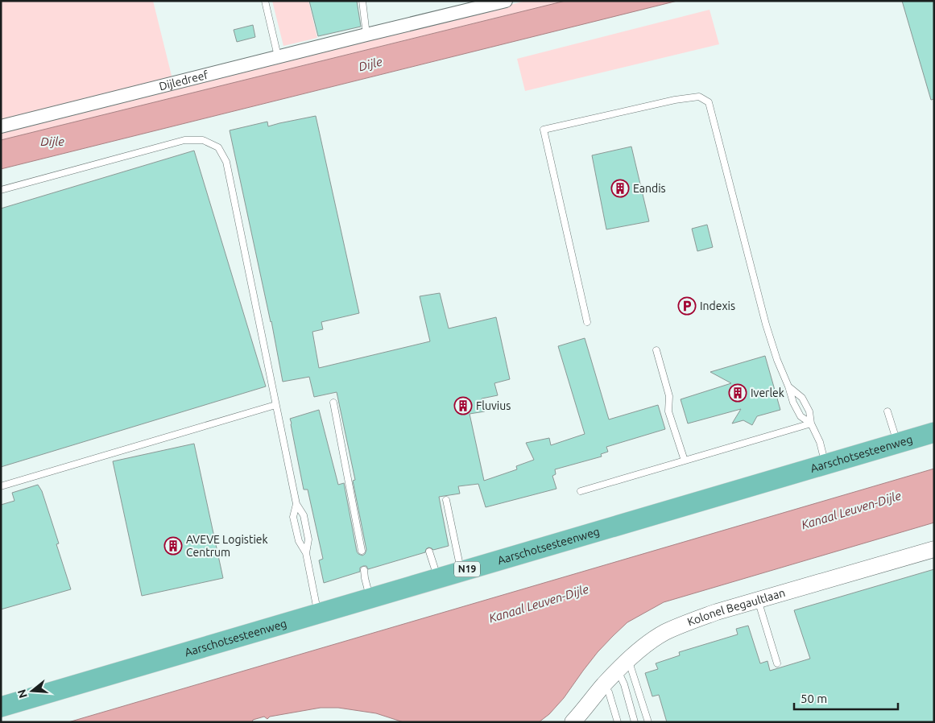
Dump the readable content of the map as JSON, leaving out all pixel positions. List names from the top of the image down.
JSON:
{
  "streets": {
    "main road": ["Aarschotsesteenweg", "N19"],
    "street": ["Dijledreef", "Kolonel Begaultlaan"]
  },
  "water": ["Dijle", "Kanaal Leuven-Dijle"],
  "places": {
    "building": [
      "Eandis",
      "Iverlek",
      "Fluvius",
      "AVEVE Logistiek Centrum"
    ],
    "parking": ["Indexis"]
  },
  "scale_bar": "50 m",
  "north": "left"
}
